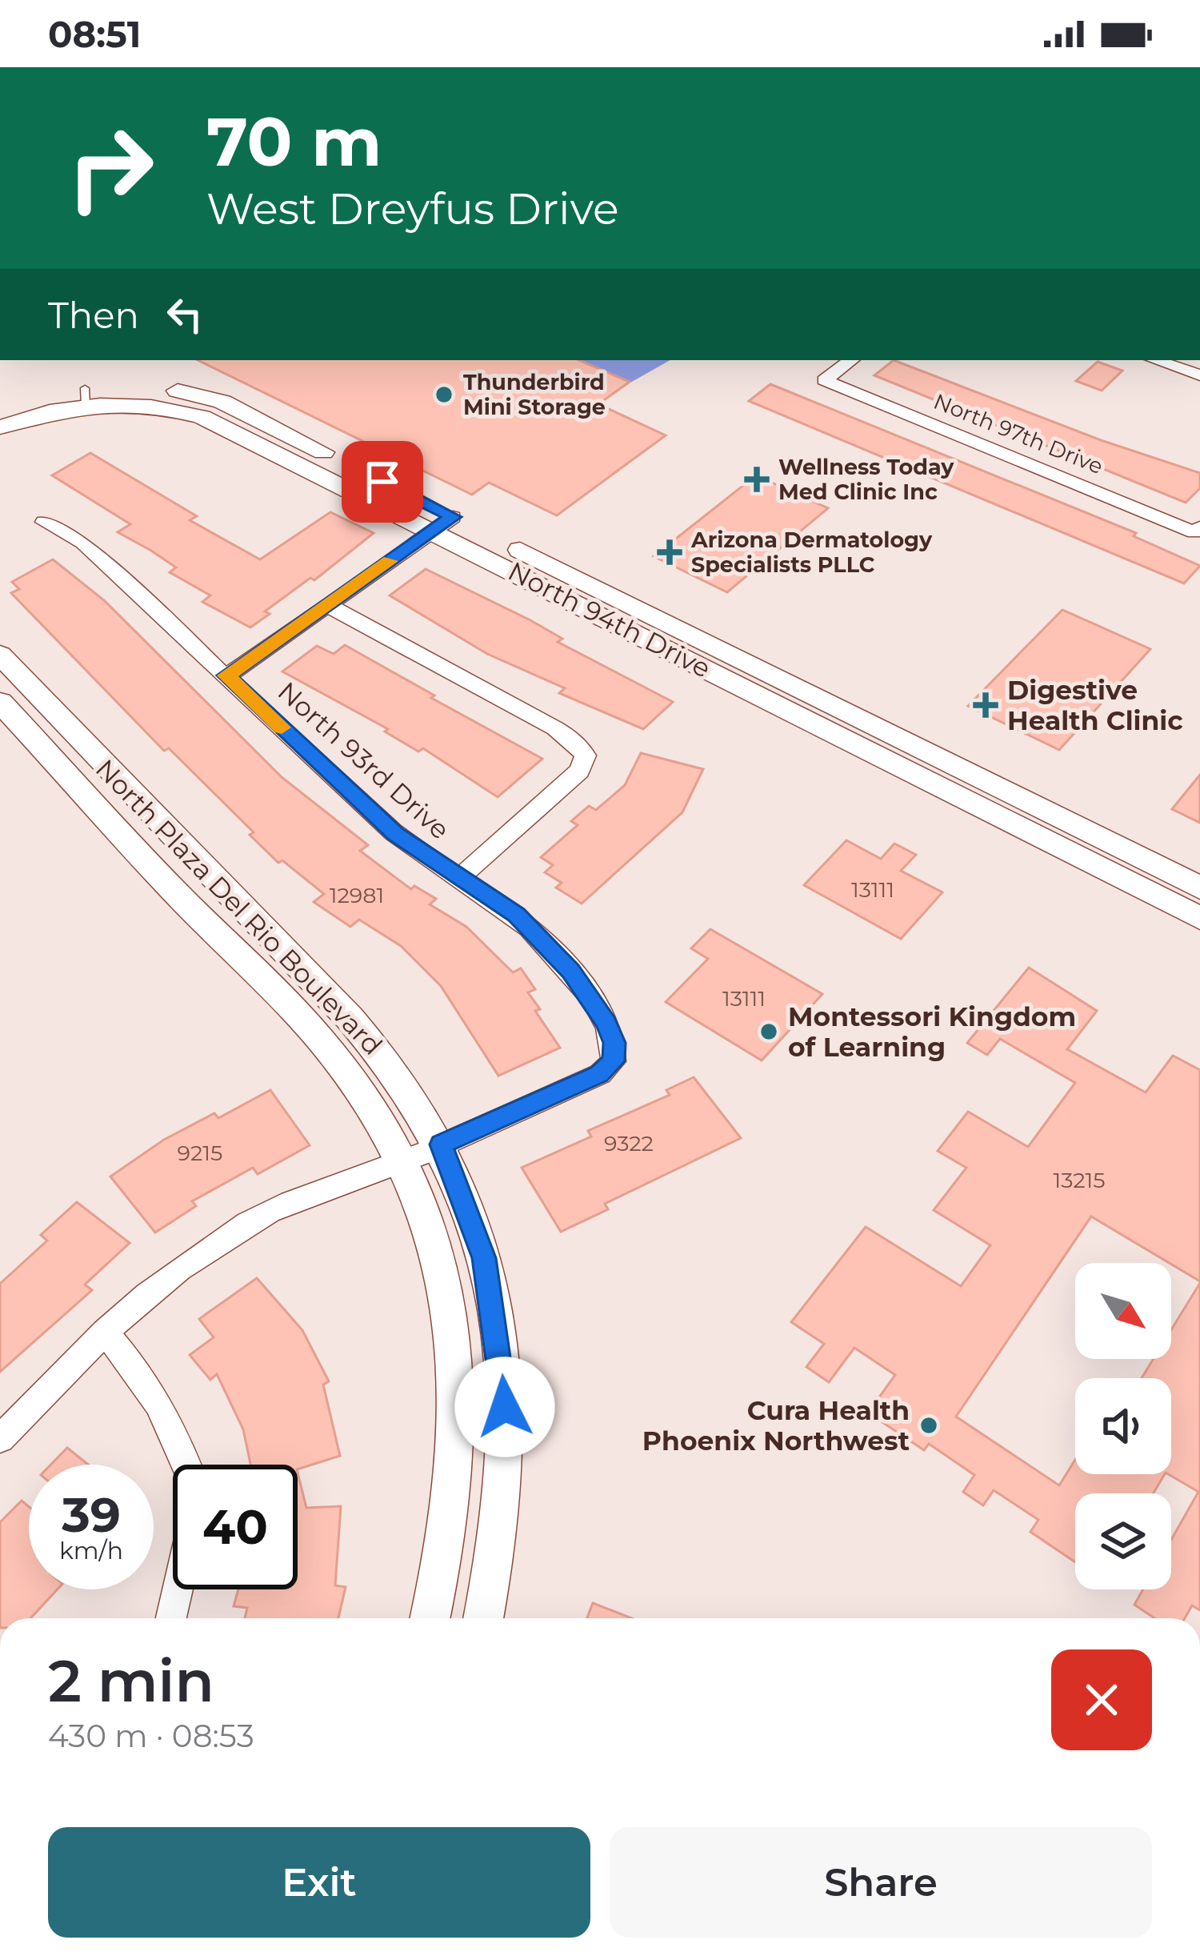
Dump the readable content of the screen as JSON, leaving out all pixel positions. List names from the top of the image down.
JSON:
{
  "streets": {
    "street": [
      "North 97th Drive",
      "North 94th Drive",
      "North 93rd Drive",
      "North Plaza Del Rio Boulevard"
    ]
  },
  "crossings": [
    ["North 93rd Drive", "North Plaza Del Rio Boulevard"]
  ],
  "places": {
    "other": ["Thunderbird Mini Storage", "Montessori Kingdom of Learning", "Cura Health Phoenix Northwest"],
    "health": ["Wellness Today Med Clinic Inc", "Arizona Dermatology Specialists PLLC", "Digestive Health Clinic"]
  },
  "house_numbers": [
    "13111",
    "12981",
    "13111",
    "9322",
    "9215",
    "13215"
  ],
  "north": "bottom right",
  "page": {
    "status": "08:51",
    "turn": ["70 m", "West Dreyfus Drive"],
    "then": "Then",
    "speed": "39 km/h",
    "limit": "40",
    "heading": ["2 min", "430 m · 08:53"],
    "buttons": ["Exit", "Share"]
  }
}
